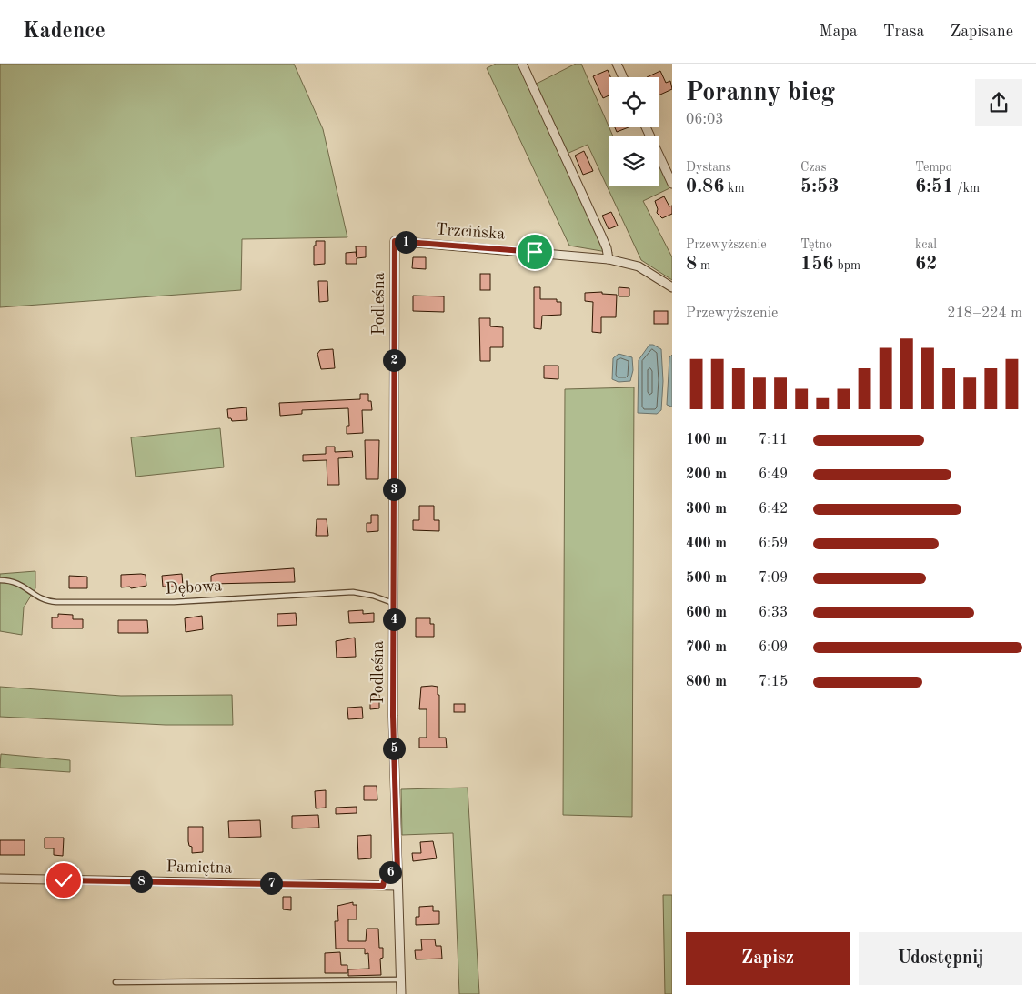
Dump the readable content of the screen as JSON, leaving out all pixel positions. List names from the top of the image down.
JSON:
{
  "streets": {
    "street": ["Trzcińska", "Podleśna", "Pamiętna"],
    "lane": ["Dębowa"]
  },
  "crossings": [
    ["Trzcińska", "Podleśna"],
    ["Podleśna", "Dębowa"],
    ["Podleśna", "Pamiętna"]
  ],
  "page": {
    "header": "Kadence",
    "nav": ["Mapa", "Trasa", "Zapisane"],
    "heading": ["Poranny bieg", "06:03"],
    "stats": [
      ["Dystans", "0.86 km"],
      ["Czas", "5:53"],
      ["Tempo", "6:51 /km"],
      ["Przewyższenie", "8 m"],
      ["Tętno", "156 bpm"],
      ["kcal", "62"]
    ],
    "pins": [
      "1",
      "2",
      "3",
      "4",
      "5",
      "6",
      "8",
      "7"
    ],
    "chart": ["Przewyższenie", "218–224 m"],
    "list": [
      {
        "name": "100 m",
        "note": "7:11"
      },
      {
        "name": "200 m",
        "note": "6:49"
      },
      {
        "name": "300 m",
        "note": "6:42"
      },
      {
        "name": "400 m",
        "note": "6:59"
      },
      {
        "name": "500 m",
        "note": "7:09"
      },
      {
        "name": "600 m",
        "note": "6:33"
      },
      {
        "name": "700 m",
        "note": "6:09"
      },
      {
        "name": "800 m",
        "note": "7:15"
      }
    ],
    "buttons": ["Zapisz", "Udostępnij"]
  }
}
